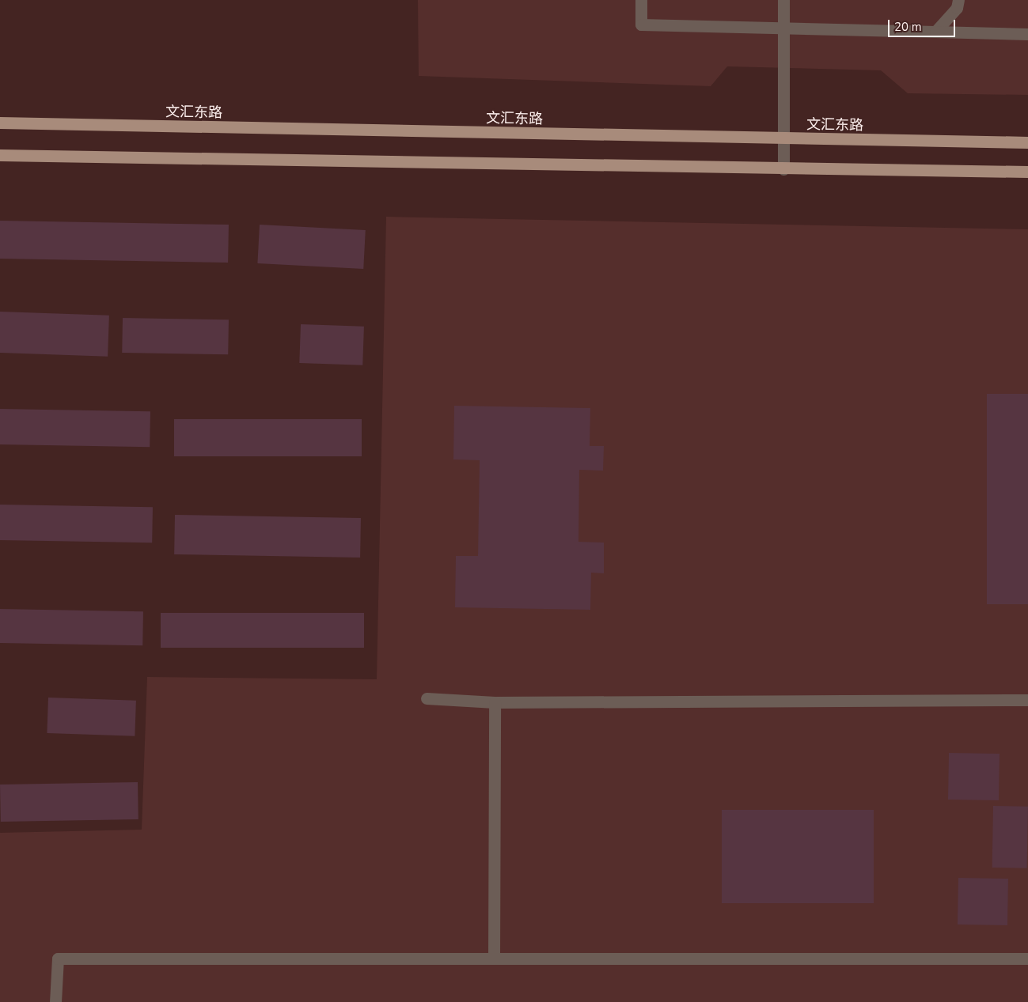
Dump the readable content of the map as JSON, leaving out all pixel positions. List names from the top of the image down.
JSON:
{
  "streets": {
    "main road": ["文汇东路"]
  },
  "scale_bar": "20 m"
}
